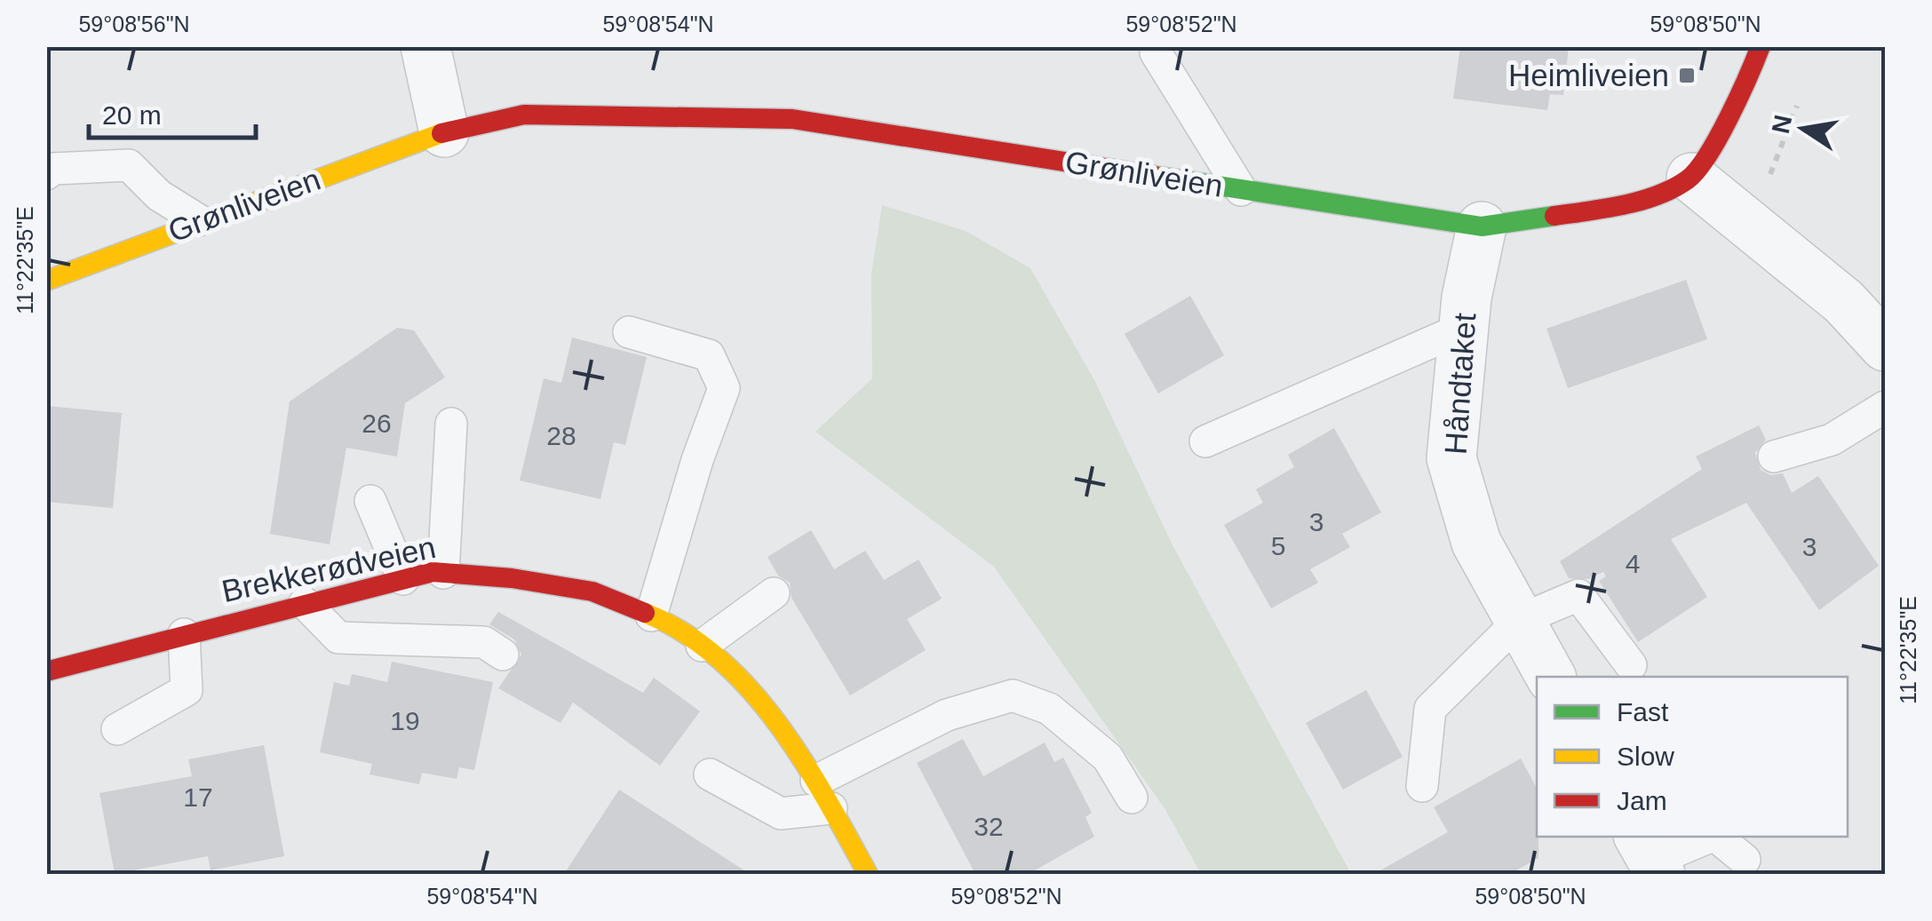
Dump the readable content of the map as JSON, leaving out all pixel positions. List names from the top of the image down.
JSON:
{
  "streets": {
    "street": ["Grønliveien", "Håndtaket", "Brekkerødveien"]
  },
  "crossings": [
    ["Grønliveien", "Håndtaket"]
  ],
  "places": {
    "transit": ["Heimliveien"]
  },
  "house_numbers": [
    "26",
    "28",
    "3",
    "5",
    "3",
    "4",
    "19",
    "17",
    "32"
  ],
  "legend": ["Fast", "Slow", "Jam"],
  "scale_bar": "20 m",
  "north": "left",
  "coordinates": [
    "59°08'56\"N",
    "59°08'54\"N",
    "59°08'52\"N",
    "59°08'50\"N",
    "11°22'35\"E"
  ]
}
